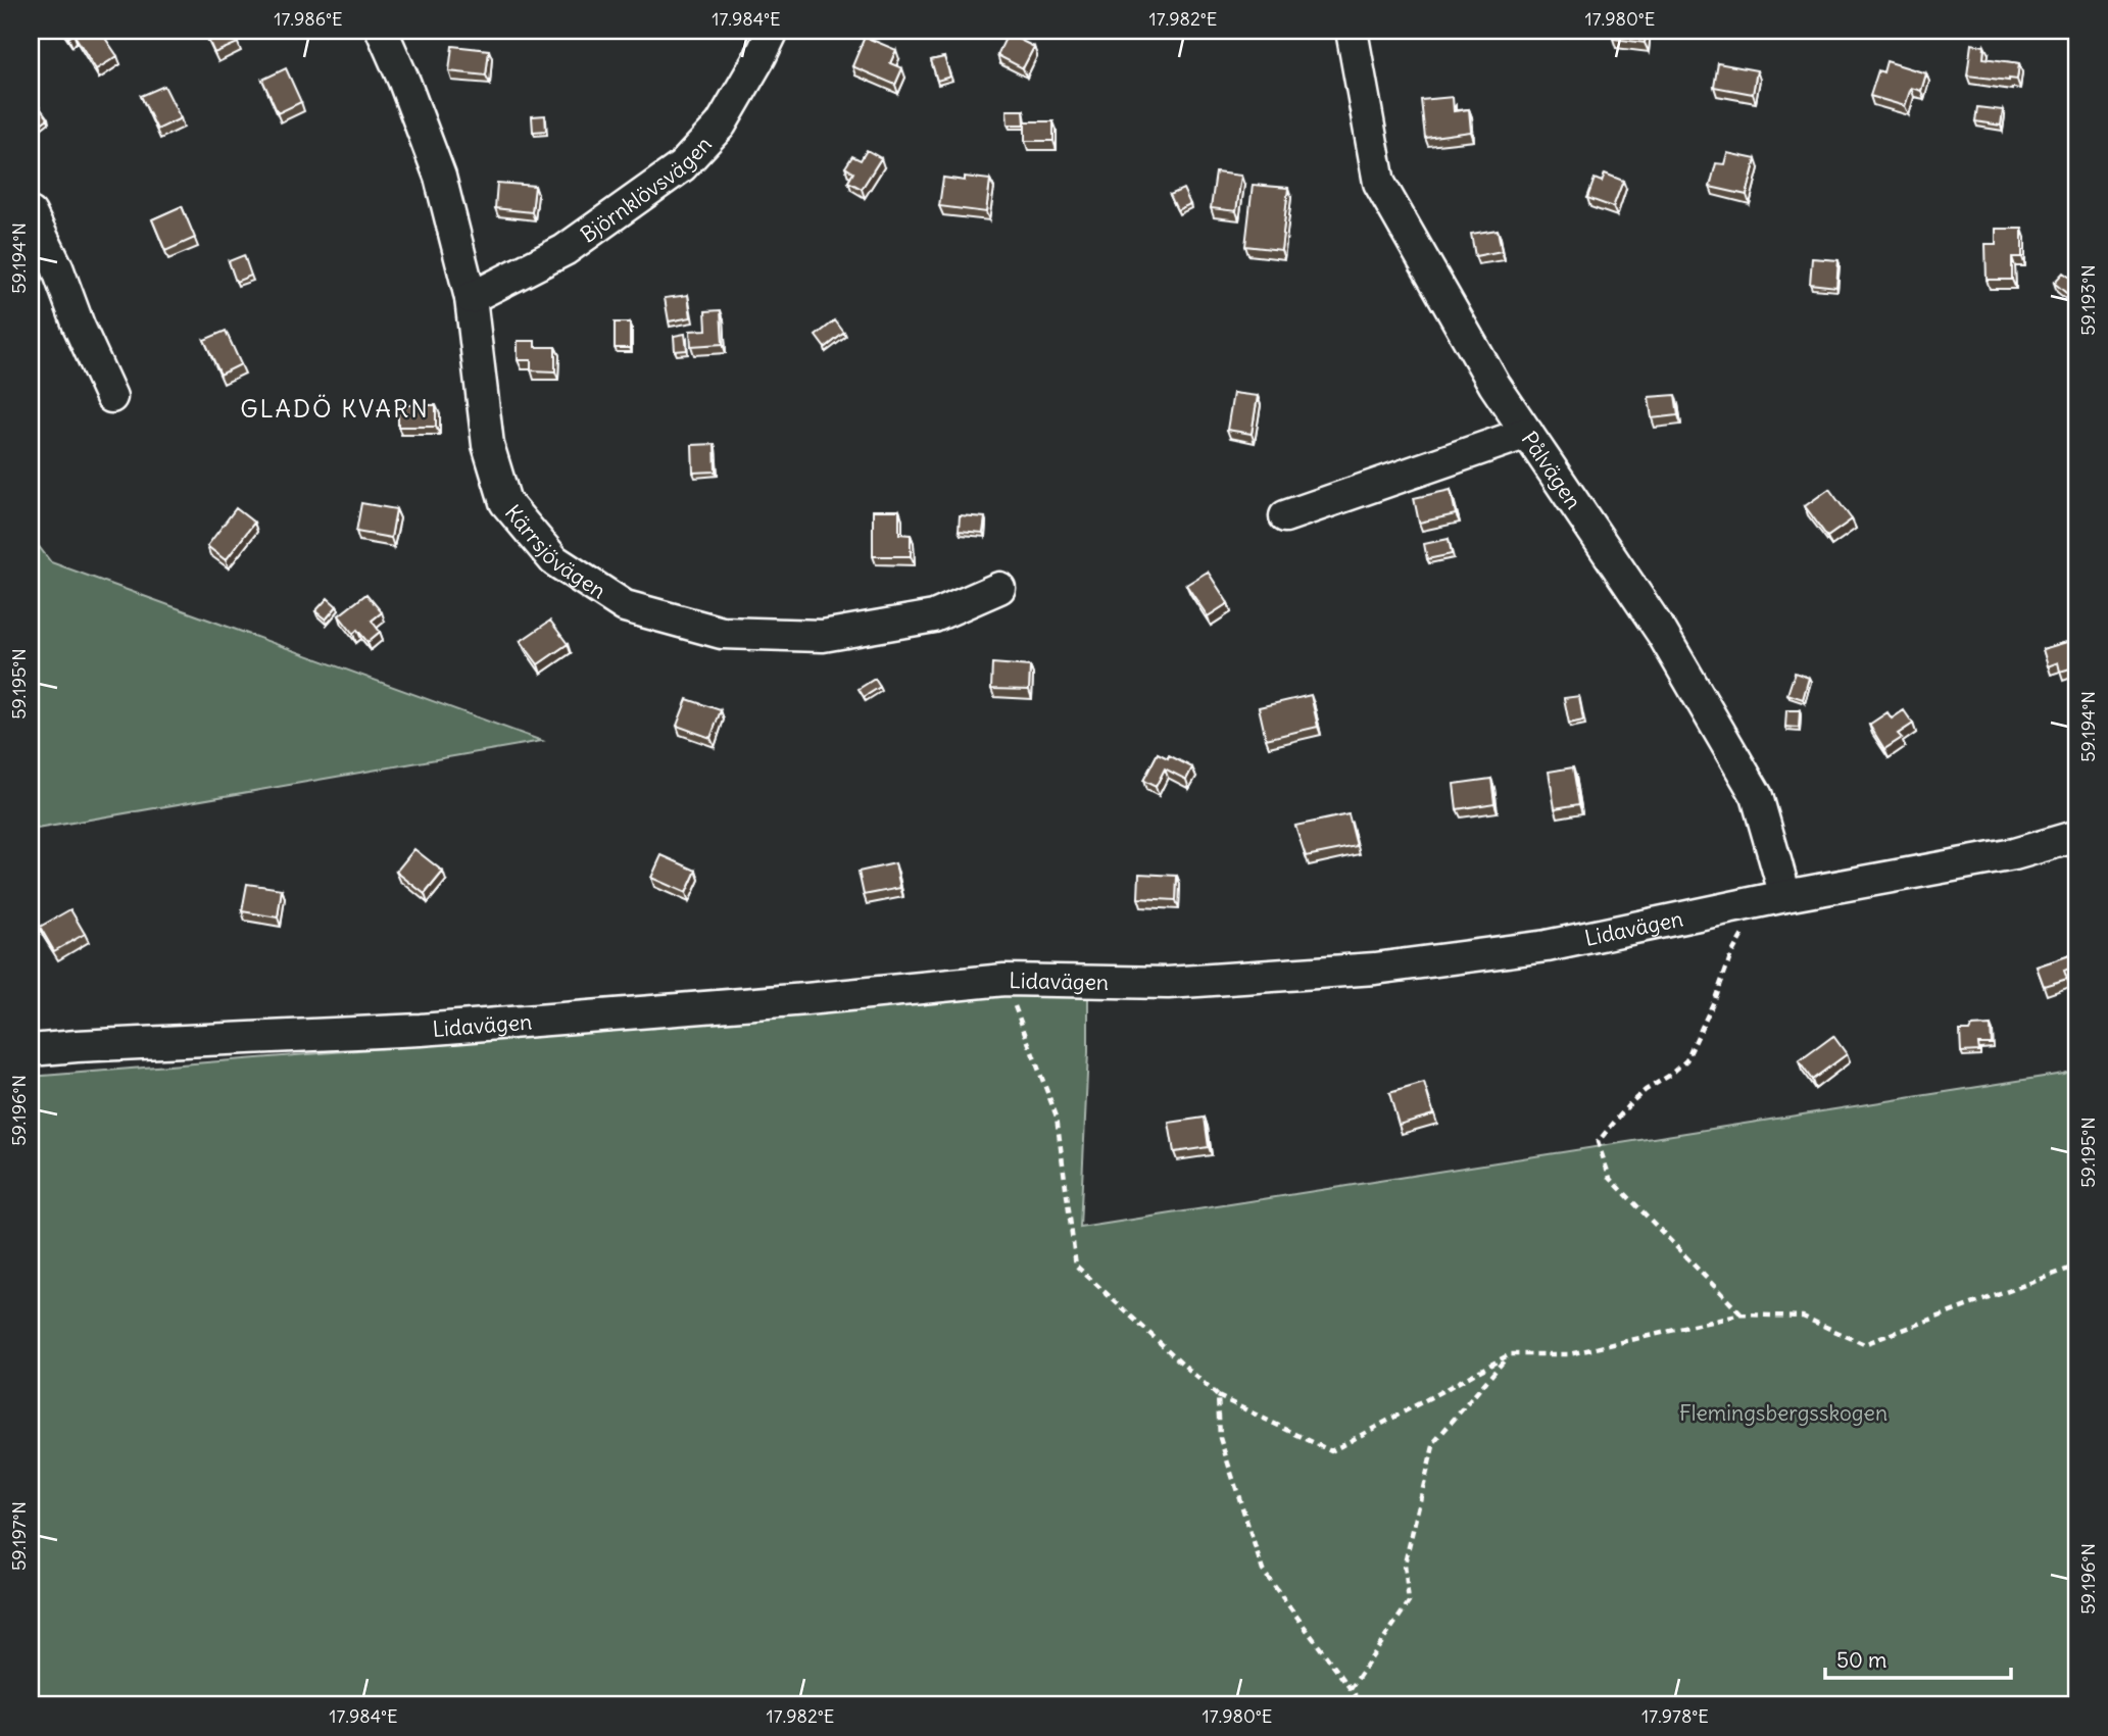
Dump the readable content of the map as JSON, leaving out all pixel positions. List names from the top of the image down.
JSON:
{
  "streets": {
    "street": [
      "Björnklövsvägen",
      "Pålvägen",
      "Kärrsjövägen",
      "Lidavägen"
    ]
  },
  "crossings": [
    ["Björnklövsvägen", "Kärrsjövägen"],
    ["Pålvägen", "Lidavägen"]
  ],
  "districts": ["GLADÖ KVARN"],
  "parks": ["Flemingsbergsskogen"],
  "scale_bar": "50 m",
  "coordinates": [
    "17.986°E",
    "17.984°E",
    "17.982°E",
    "17.980°E",
    "59.194°N",
    "59.193°N",
    "59.195°N",
    "59.196°N",
    "59.197°N",
    "17.978°E"
  ]
}
